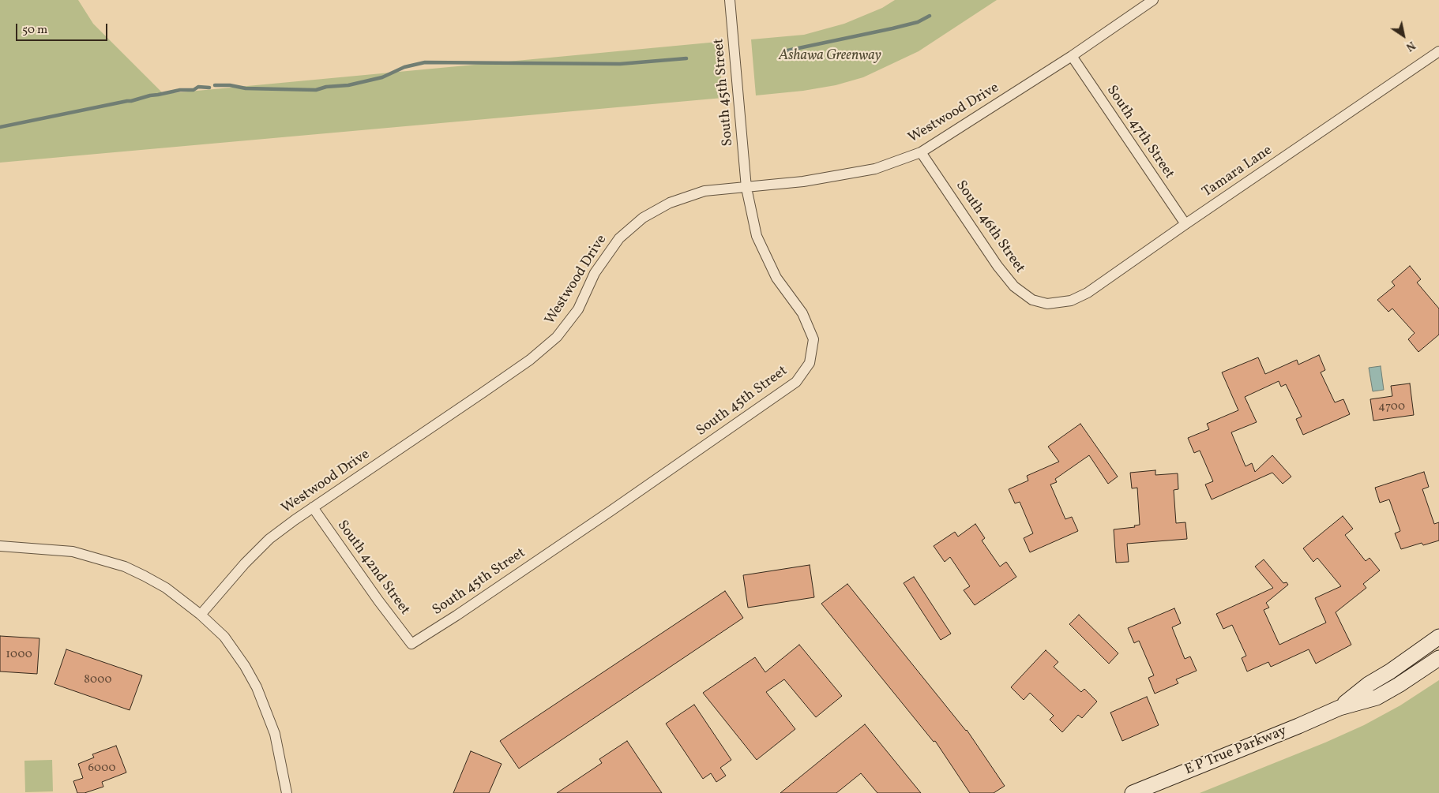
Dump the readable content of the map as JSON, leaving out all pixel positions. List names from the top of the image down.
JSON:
{
  "streets": {
    "main road": ["E P True Parkway"],
    "street": [
      "South 45th Street",
      "Westwood Drive",
      "South 47th Street",
      "Tamara Lane",
      "South 46th Street",
      "South 42nd Street"
    ]
  },
  "crossings": [
    ["South 45th Street", "Westwood Drive"],
    ["South 45th Street", "South 42nd Street"],
    ["Westwood Drive", "South 47th Street"],
    ["Westwood Drive", "South 46th Street"],
    ["Westwood Drive", "South 42nd Street"],
    ["South 47th Street", "Tamara Lane"],
    ["Tamara Lane", "South 46th Street"]
  ],
  "parks": ["Ashawa Greenway"],
  "house_numbers": [
    "4700",
    "1000",
    "8000",
    "6000"
  ],
  "scale_bar": "50 m",
  "north": "bottom right"
}
